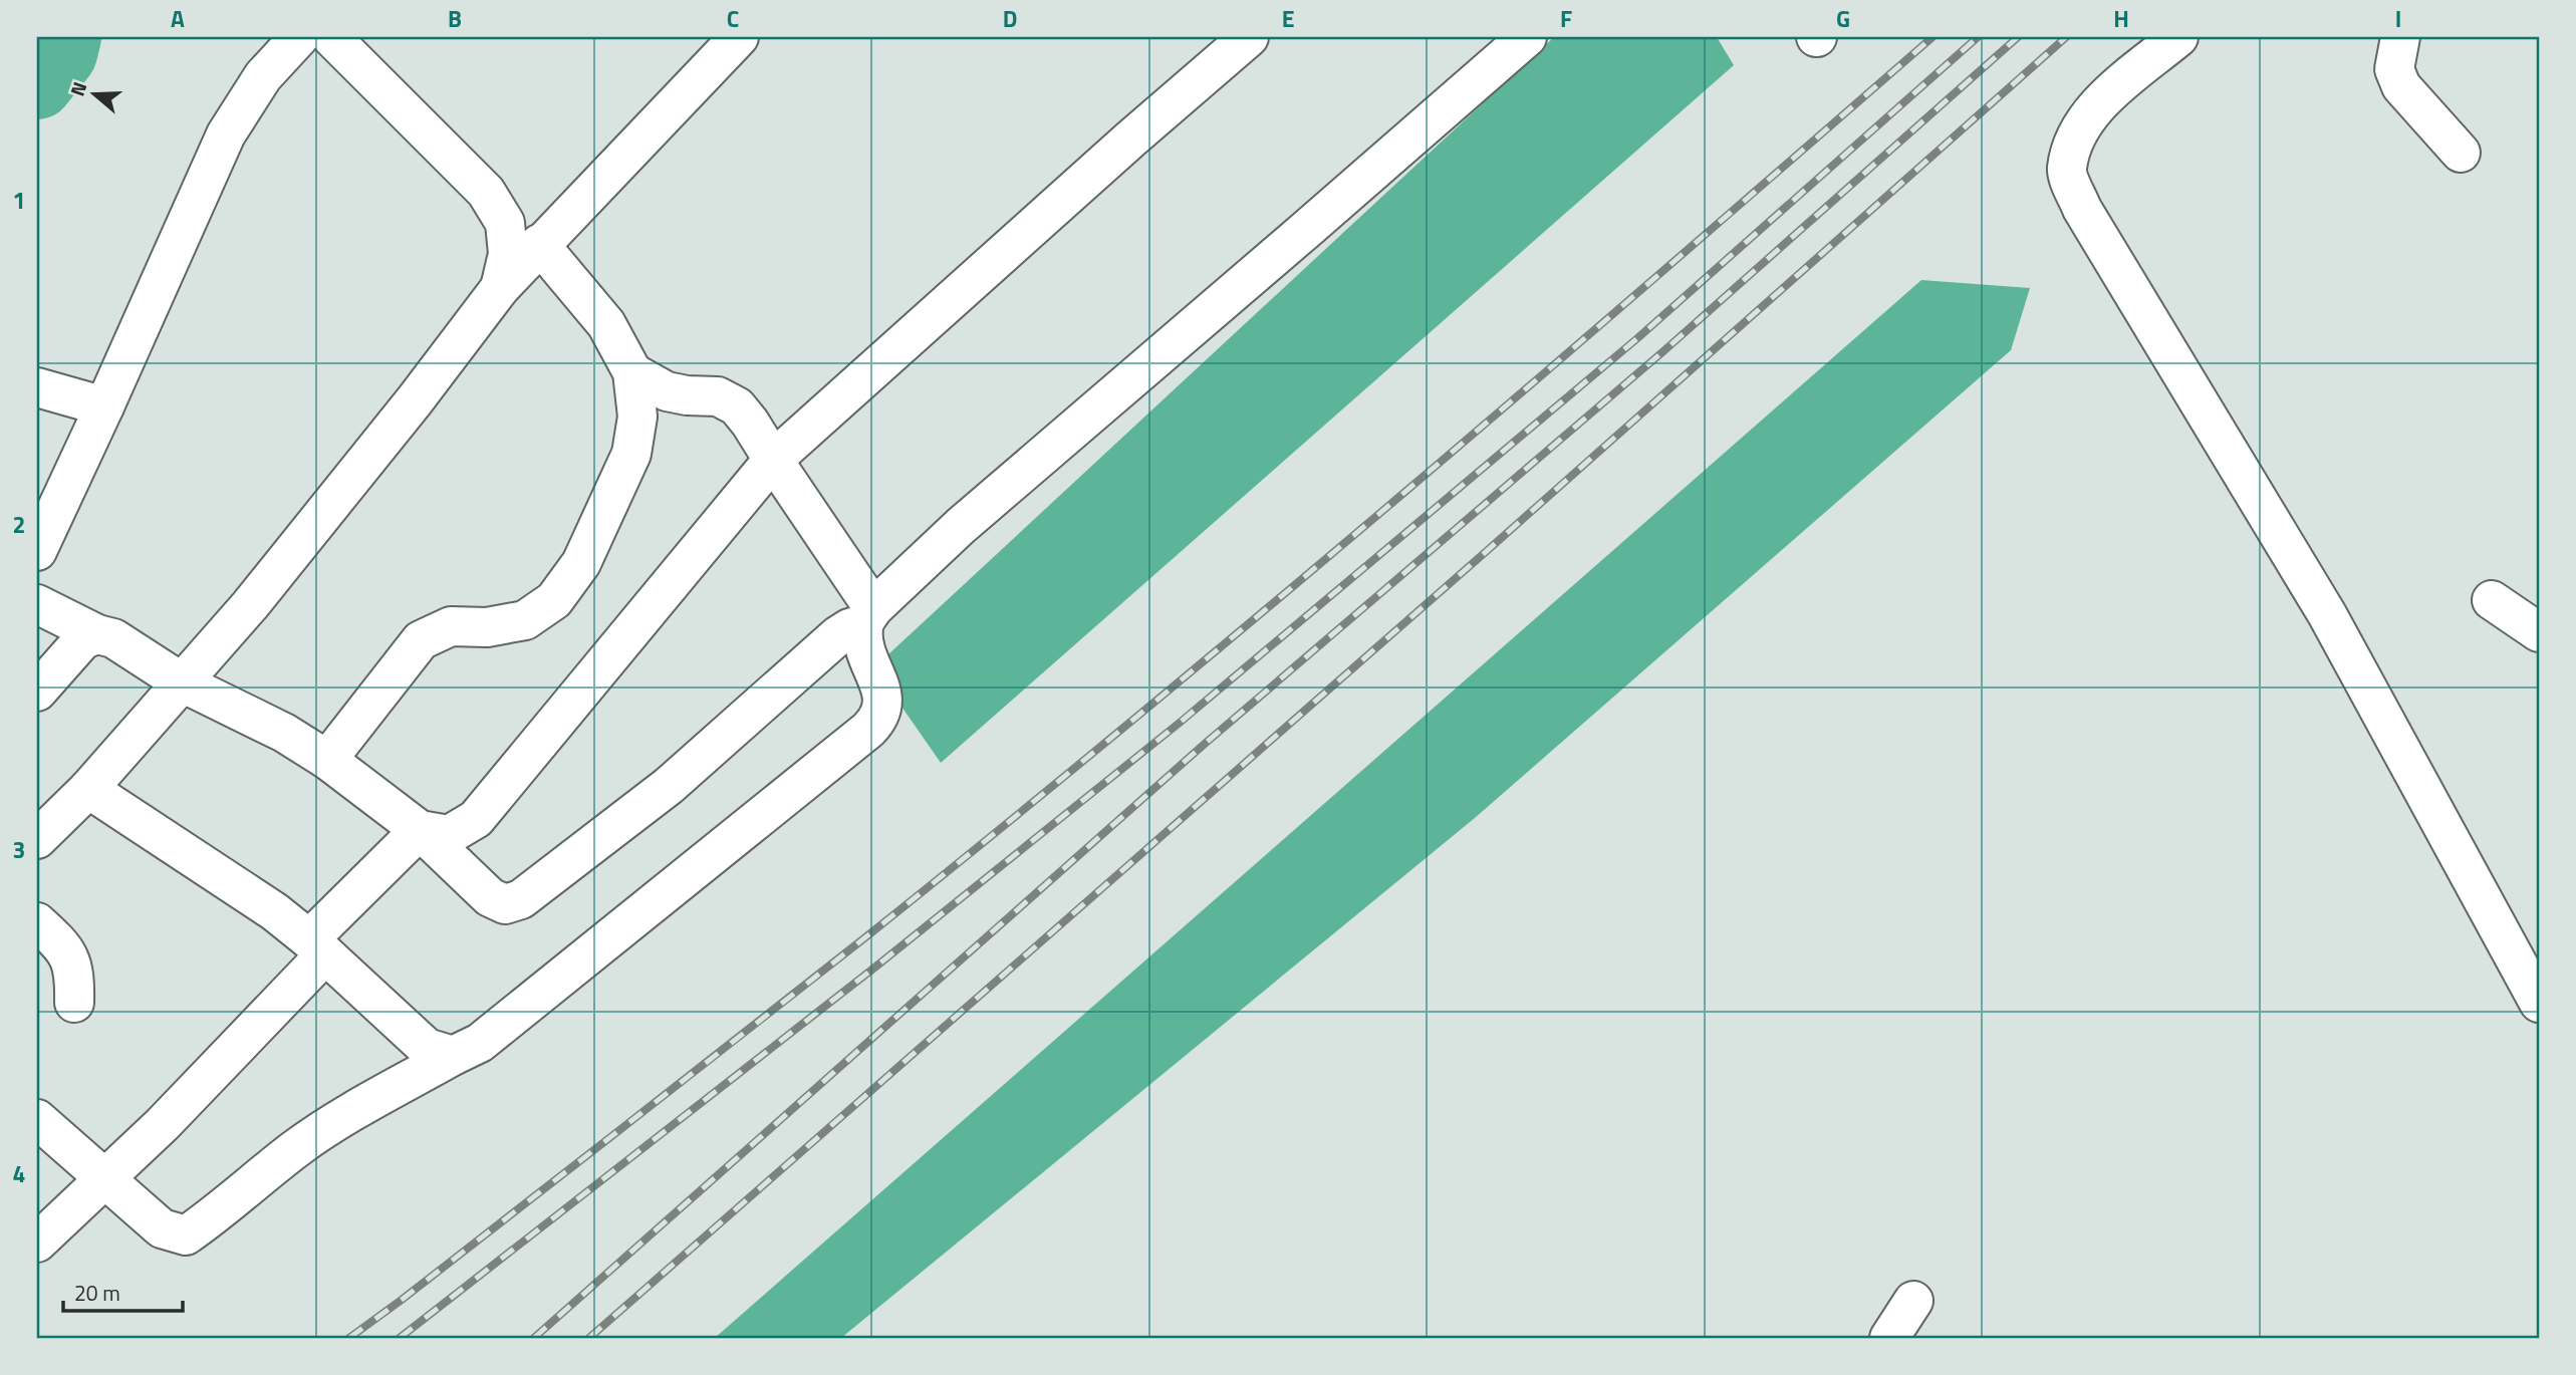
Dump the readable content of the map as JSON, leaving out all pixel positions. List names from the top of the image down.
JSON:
{
  "scale_bar": "20 m",
  "north": "left",
  "grid": {
    "columns": [
      "A",
      "B",
      "C",
      "D",
      "E",
      "F",
      "G",
      "H",
      "I"
    ],
    "rows": [
      "1",
      "2",
      "3",
      "4"
    ]
  }
}
